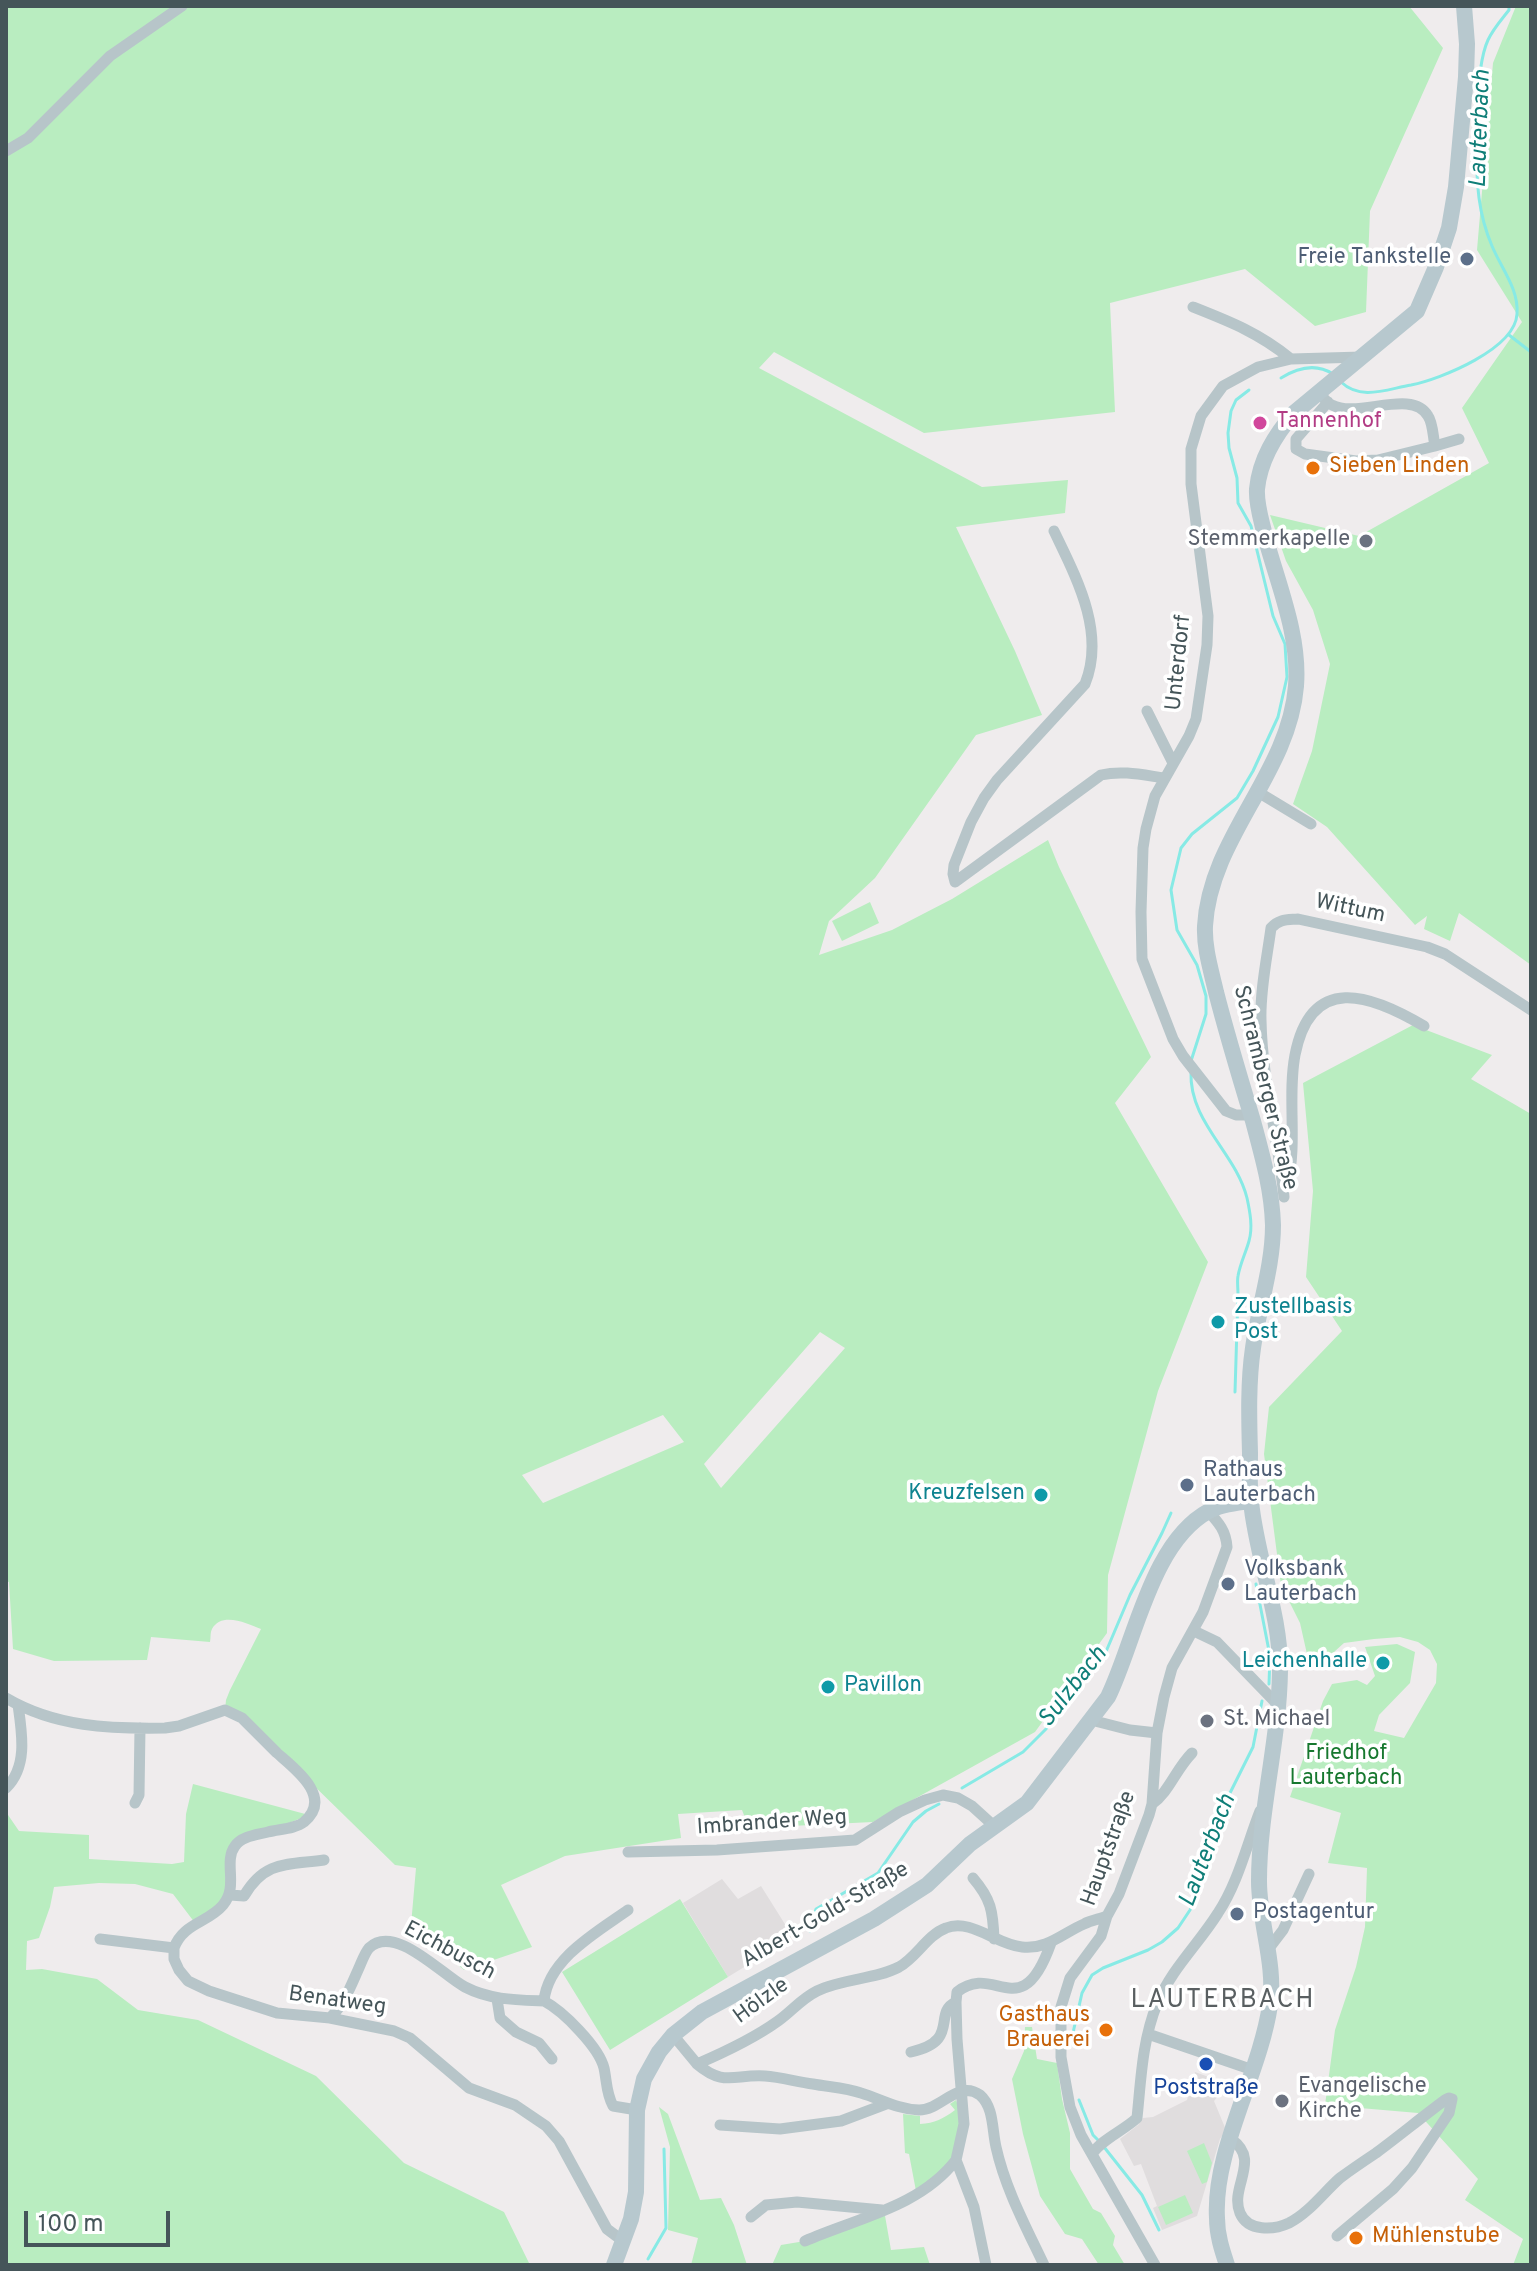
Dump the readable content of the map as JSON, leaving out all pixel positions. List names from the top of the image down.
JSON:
{
  "streets": {
    "main road": ["Schramberger Straße", "Albert-Gold-Straße"],
    "street": [
      "Unterdorf",
      "Wittum",
      "Imbrander Weg",
      "Hauptstraße",
      "Eichbusch",
      "Benatweg",
      "Hölzle"
    ]
  },
  "crossings": [
    ["Unterdorf", "Schramberger Straße"],
    ["Imbrander Weg", "Albert-Gold-Straße"],
    ["Hauptstraße", "Albert-Gold-Straße"],
    ["Hauptstraße", "Hölzle"],
    ["Eichbusch", "Benatweg"]
  ],
  "districts": ["LAUTERBACH"],
  "water": ["Lauterbach", "Sulzbach"],
  "parks": ["Friedhof Lauterbach"],
  "places": [
    "Freie Tankstelle",
    "Tannenhof",
    "Sieben Linden",
    "Stemmerkapelle",
    "Zustellbasis Post",
    "Rathaus Lauterbach",
    "Kreuzfelsen",
    "Volksbank Lauterbach",
    "Leichenhalle",
    "Pavillon",
    "St. Michael",
    "Postagentur",
    "Gasthaus Brauerei",
    "Poststraße",
    "Evangelische Kirche",
    "Mühlenstube"
  ],
  "scale_bar": "100 m"
}
